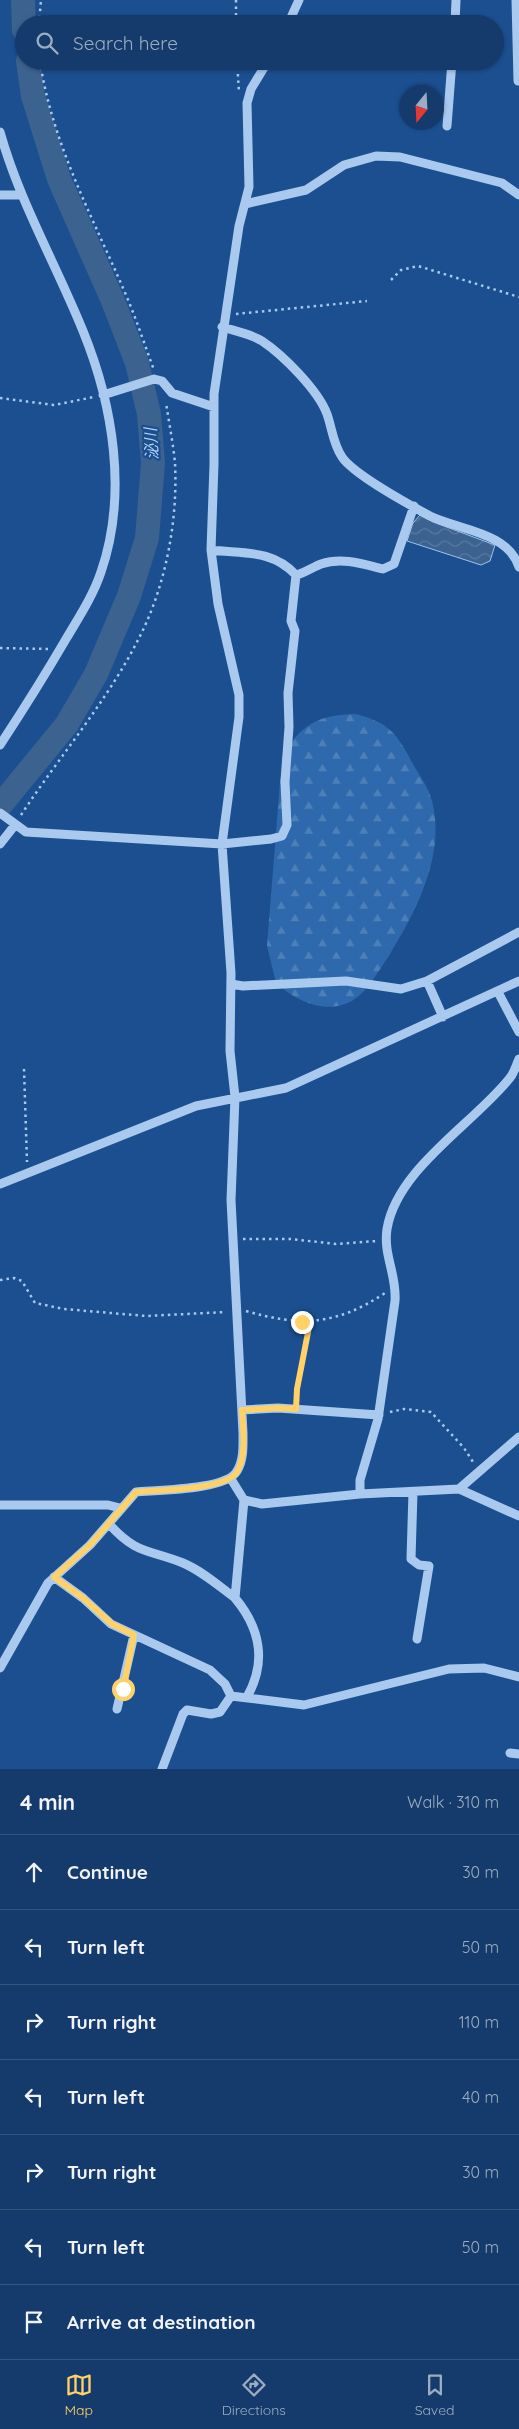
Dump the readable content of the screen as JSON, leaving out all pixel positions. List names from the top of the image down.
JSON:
{
  "water": ["泌川"],
  "north": "bottom",
  "page": {
    "search": "Search here",
    "heading": ["4 min", "Walk · 310 m"],
    "list": [
      ["Continue", "30 m"],
      ["Turn left", "50 m"],
      ["Turn right", "110 m"],
      ["Turn left", "40 m"],
      ["Turn right", "30 m"],
      ["Turn left", "50 m"],
      "Arrive at destination"
    ],
    "nav": ["Map", "Directions", "Saved"]
  }
}
